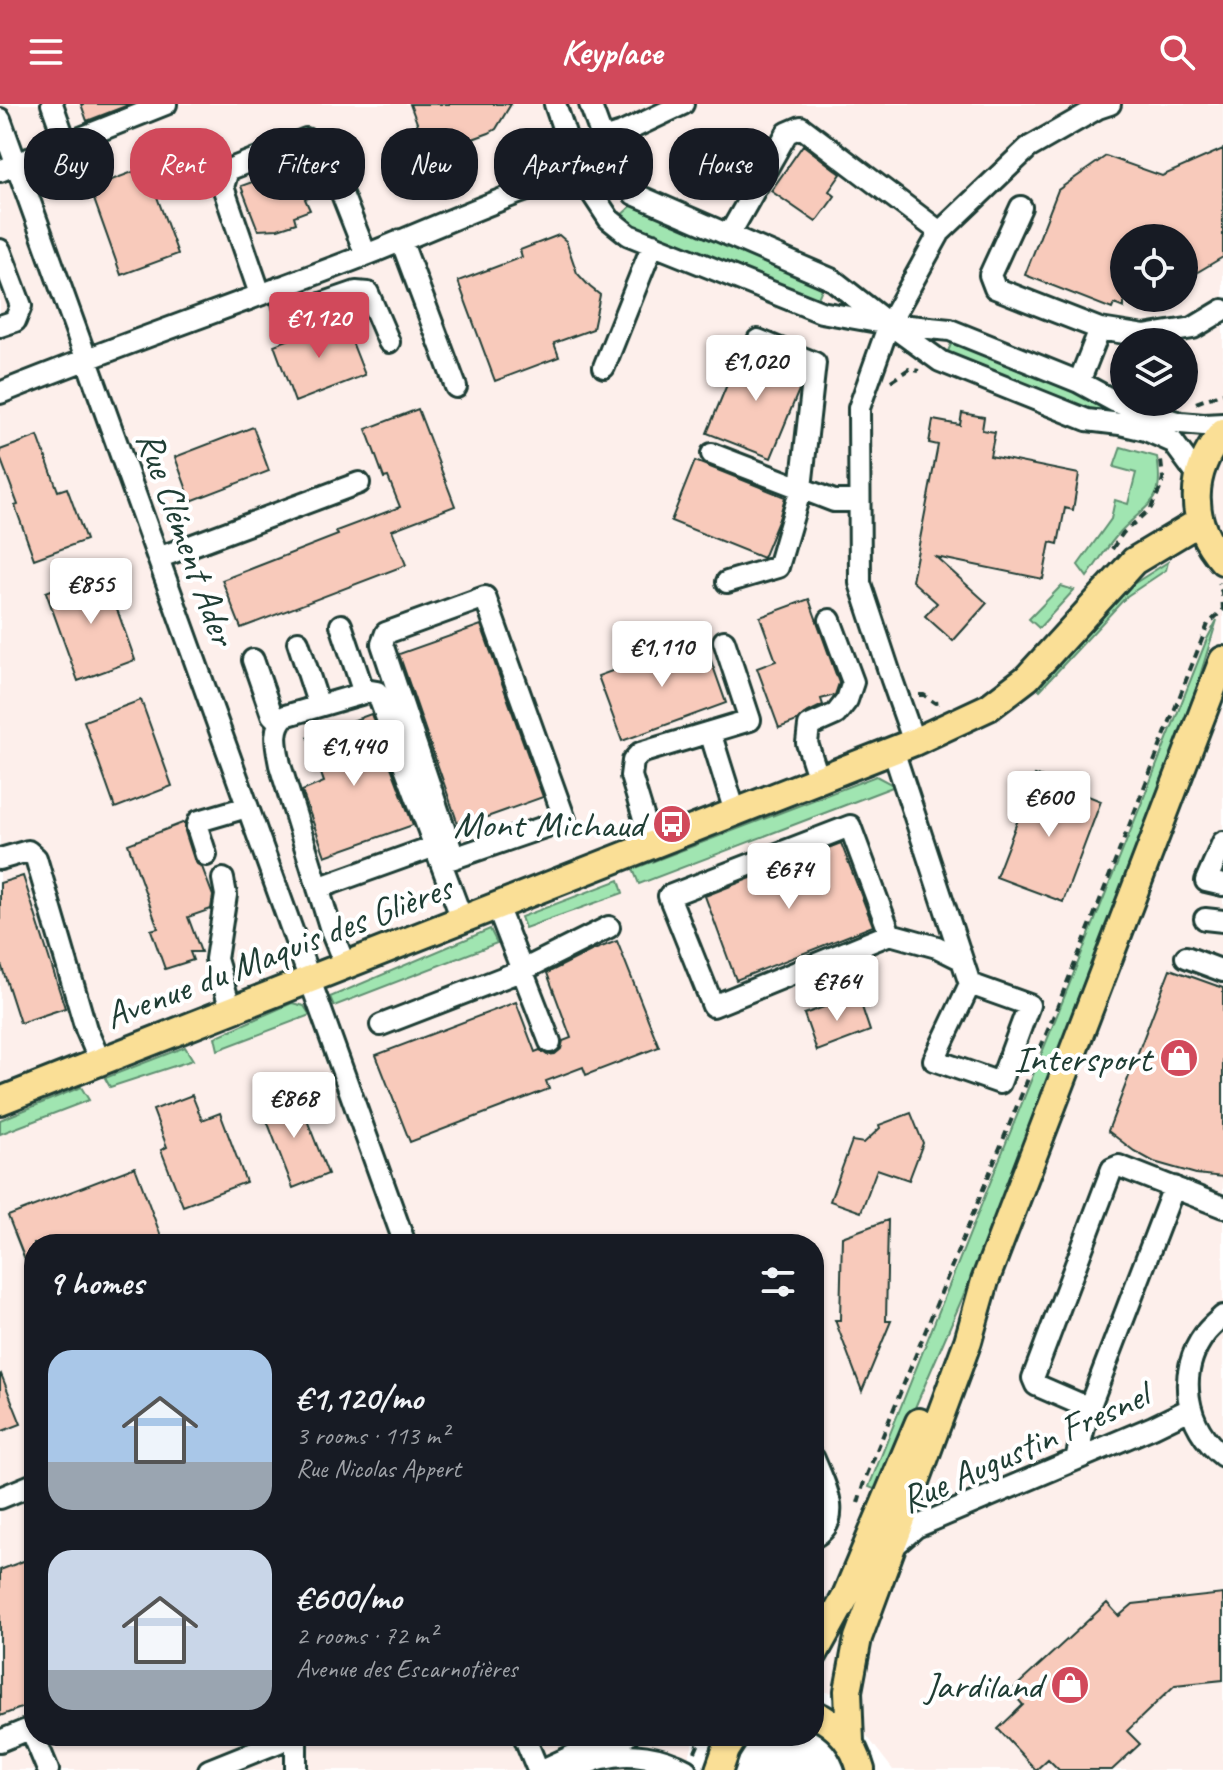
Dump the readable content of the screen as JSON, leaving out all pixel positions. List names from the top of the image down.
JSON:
{
  "streets": {
    "main road": ["Avenue du Maquis des Glières"],
    "street": ["Rue Clément Ader", "Rue Augustin Fresnel"]
  },
  "crossings": [
    ["Rue Clément Ader", "Avenue du Maquis des Glières"]
  ],
  "places": {
    "bus stop": ["Mont Michaud"],
    "shop": ["Intersport", "Jardiland"]
  },
  "page": {
    "header": "Keyplace",
    "chip": [
      "Buy",
      "Rent",
      "Filters",
      "New",
      "Apartment",
      "House"
    ],
    "price": [
      "€1,120",
      "€1,020",
      "€855",
      "€1,110",
      "€1,440",
      "€600",
      "€674",
      "€764",
      "€868"
    ],
    "heading": "9 homes",
    "list": [
      {
        "name": "€1,120/mo",
        "note": "3 rooms · 113 m² · Rue Nicolas Appert"
      },
      {
        "name": "€600/mo",
        "note": "2 rooms · 72 m² · Avenue des Escarnotières"
      }
    ]
  }
}
